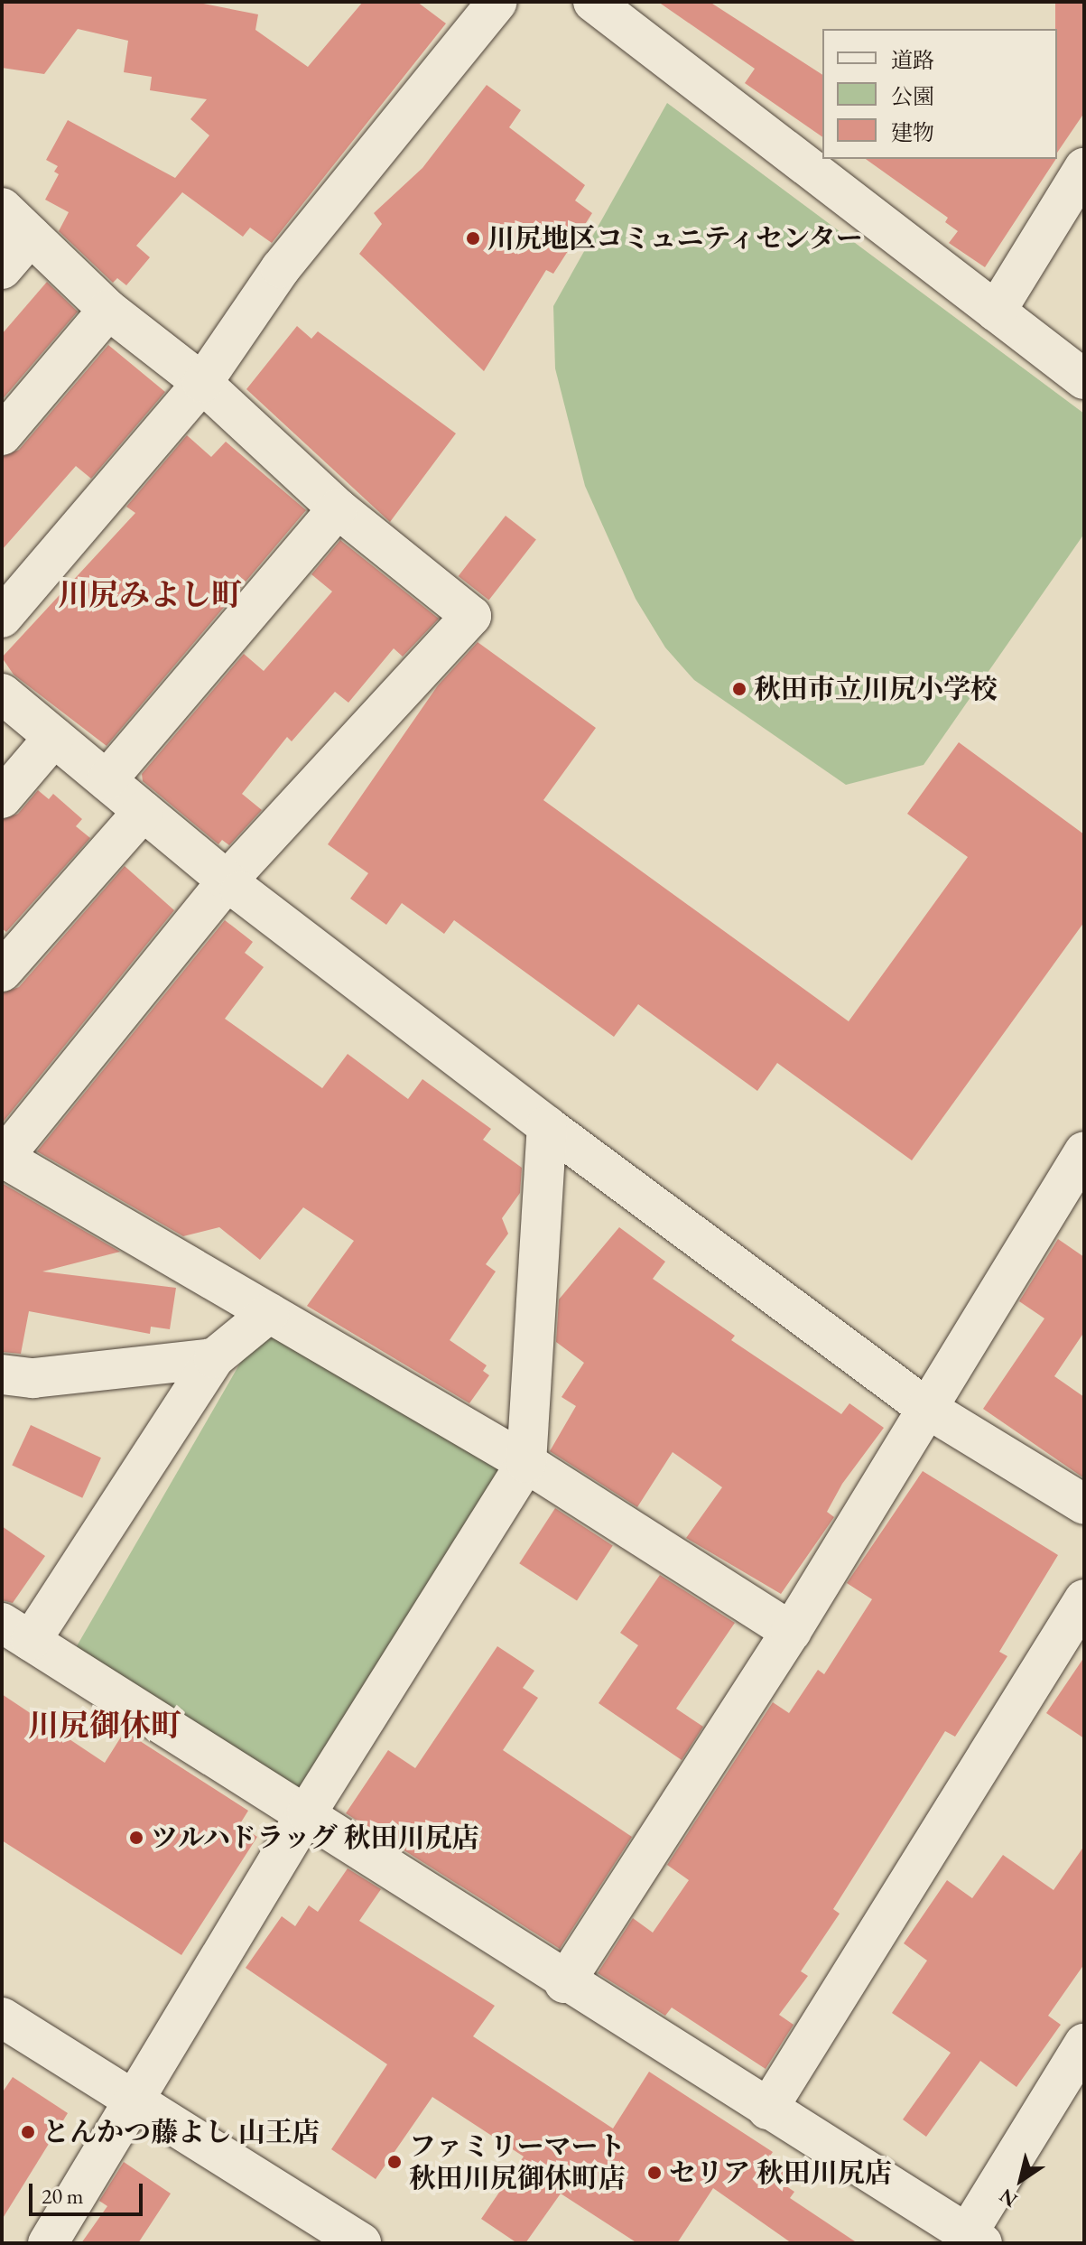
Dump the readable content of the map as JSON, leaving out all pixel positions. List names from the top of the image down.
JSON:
{
  "districts": ["川尻みよし町", "川尻御休町"],
  "places": [
    "川尻地区コミュニティセンター",
    "秋田市立川尻小学校",
    "ツルハドラッグ 秋田川尻店",
    "とんかつ藤よし 山王店",
    "ファミリーマート 秋田川尻御休町店",
    "セリア 秋田川尻店"
  ],
  "legend": ["道路", "公園", "建物"],
  "scale_bar": "20 m",
  "north": "bottom left"
}
